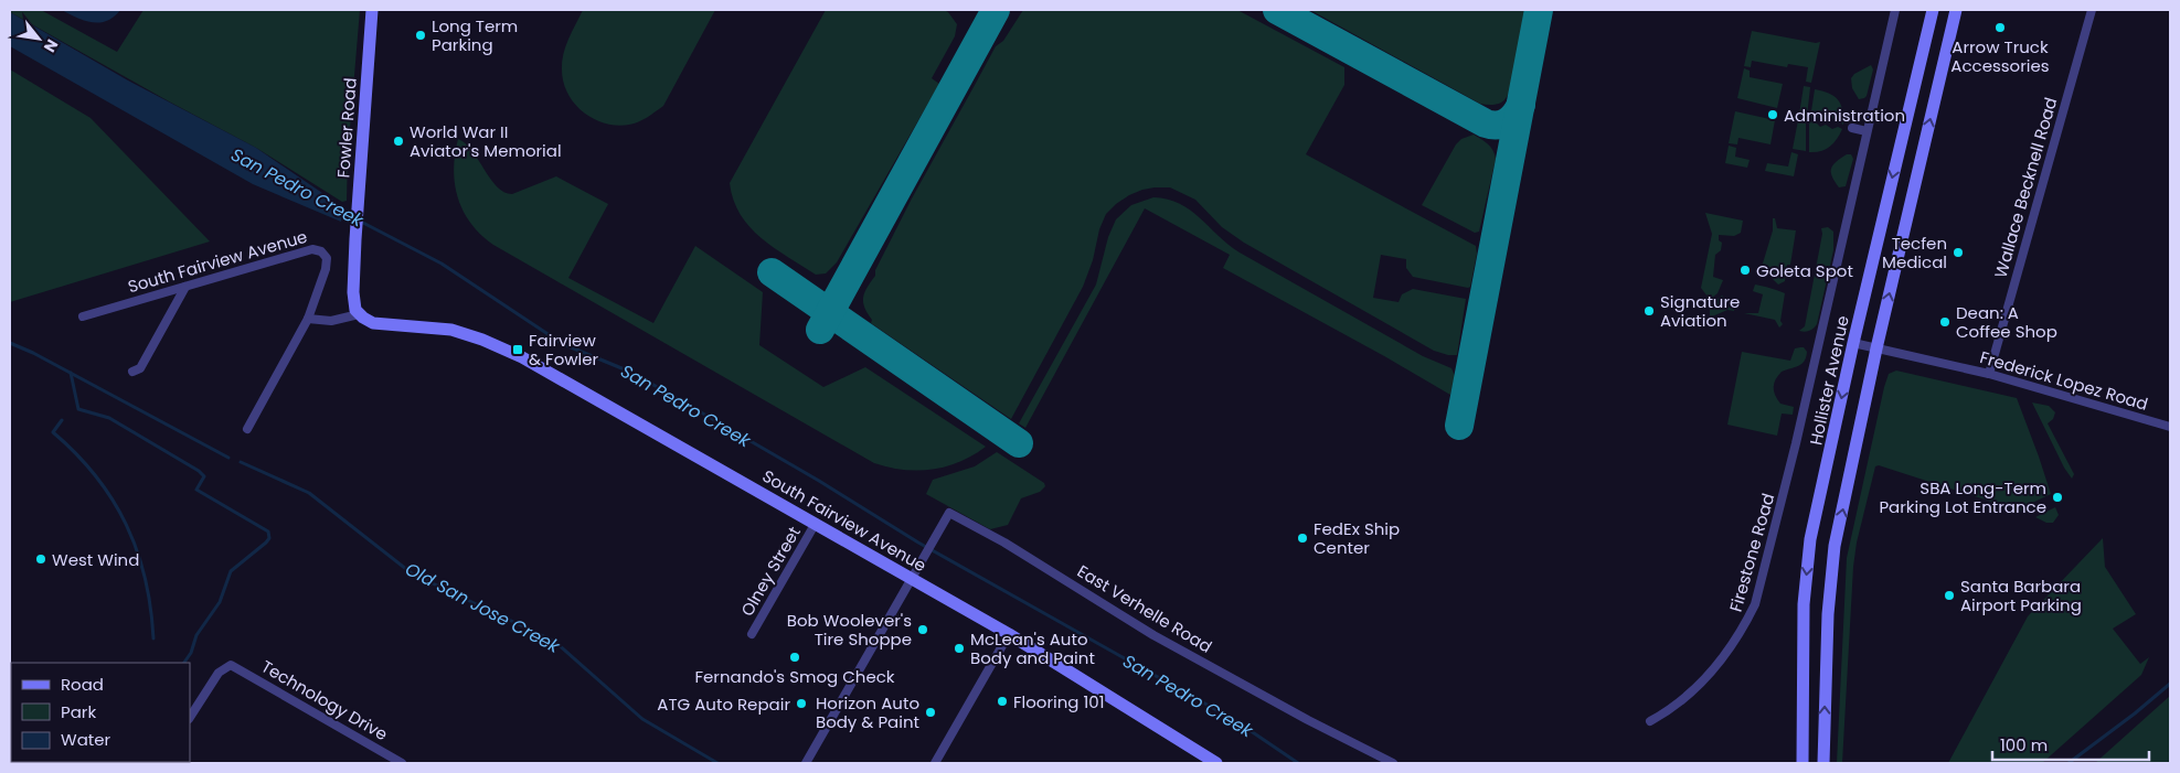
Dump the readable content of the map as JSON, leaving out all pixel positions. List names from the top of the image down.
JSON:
{
  "streets": {
    "main road": ["Fowler Road", "South Fairview Avenue", "Hollister Avenue"],
    "street": [
      "Wallace Becknell Road",
      "Frederick Lopez Road",
      "Firestone Road",
      "Olney Street",
      "East Verhelle Road",
      "Technology Drive"
    ]
  },
  "crossings": [
    ["Fowler Road", "South Fairview Avenue"],
    ["Wallace Becknell Road", "Frederick Lopez Road"],
    ["South Fairview Avenue", "Olney Street"],
    ["South Fairview Avenue", "East Verhelle Road"],
    ["Hollister Avenue", "Frederick Lopez Road"]
  ],
  "water": ["San Pedro Creek", "Old San Jose Creek"],
  "places": {
    "other": [
      "Arrow Truck Accessories",
      "Long Term Parking",
      "Administration",
      "World War II Aviator's Memorial",
      "Tecfen Medical",
      "Goleta Spot",
      "Signature Aviation",
      "Dean: A Coffee Shop",
      "SBA Long-Term Parking Lot Entrance",
      "FedEx Ship Center",
      "West Wind",
      "Santa Barbara Airport Parking",
      "Bob Woolever's Tire Shoppe",
      "McLean's Auto Body and Paint",
      "Fernando's Smog Check",
      "Flooring 101",
      "ATG Auto Repair",
      "Horizon Auto Body & Paint"
    ],
    "transit": ["Fairview & Fowler"]
  },
  "legend": ["Road", "Park", "Water"],
  "scale_bar": "100 m",
  "north": "bottom right"
}
